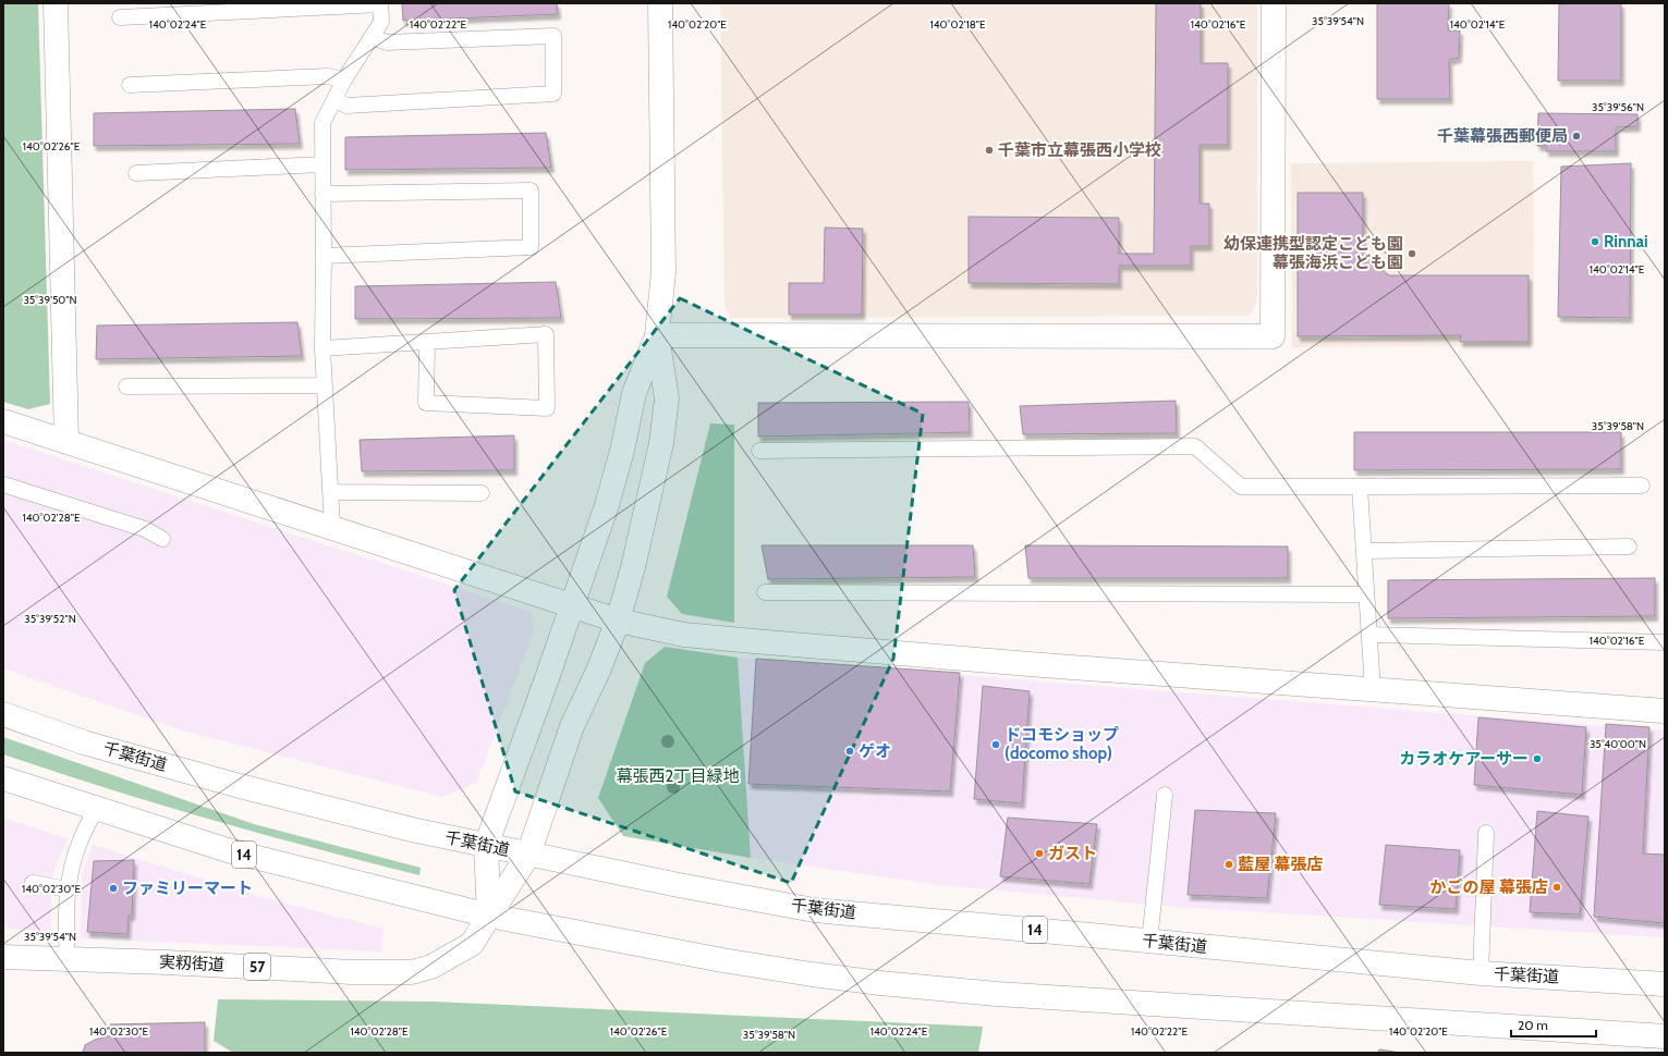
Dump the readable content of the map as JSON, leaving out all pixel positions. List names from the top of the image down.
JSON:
{
  "streets": {
    "main road": [
      "千葉街道",
      "14",
      "実籾街道",
      "57"
    ]
  },
  "crossings": [
    ["千葉街道", "実籾街道"],
    ["14", "実籾街道"]
  ],
  "parks": ["幕張西2丁目緑地"],
  "places": [
    "千葉幕張西郵便局",
    "千葉市立幕張西小学校",
    "Rinnai",
    "幼保連携型認定こども園 幕張海浜こども園",
    "ドコモショップ (docomo shop)",
    "ゲオ",
    "カラオケアーサー",
    "ガスト",
    "藍屋 幕張店",
    "かごの屋 幕張店",
    "ファミリーマート"
  ],
  "scale_bar": "20 m",
  "coordinates": [
    "35°39'54\"N",
    "140°02'24\"E",
    "140°02'22\"E",
    "140°02'20\"E",
    "140°02'18\"E",
    "140°02'16\"E",
    "140°02'14\"E",
    "35°39'56\"N",
    "140°02'26\"E",
    "35°39'50\"N",
    "35°39'58\"N",
    "140°02'28\"E",
    "35°39'52\"N",
    "35°40'00\"N",
    "140°02'30\"E"
  ]
}
